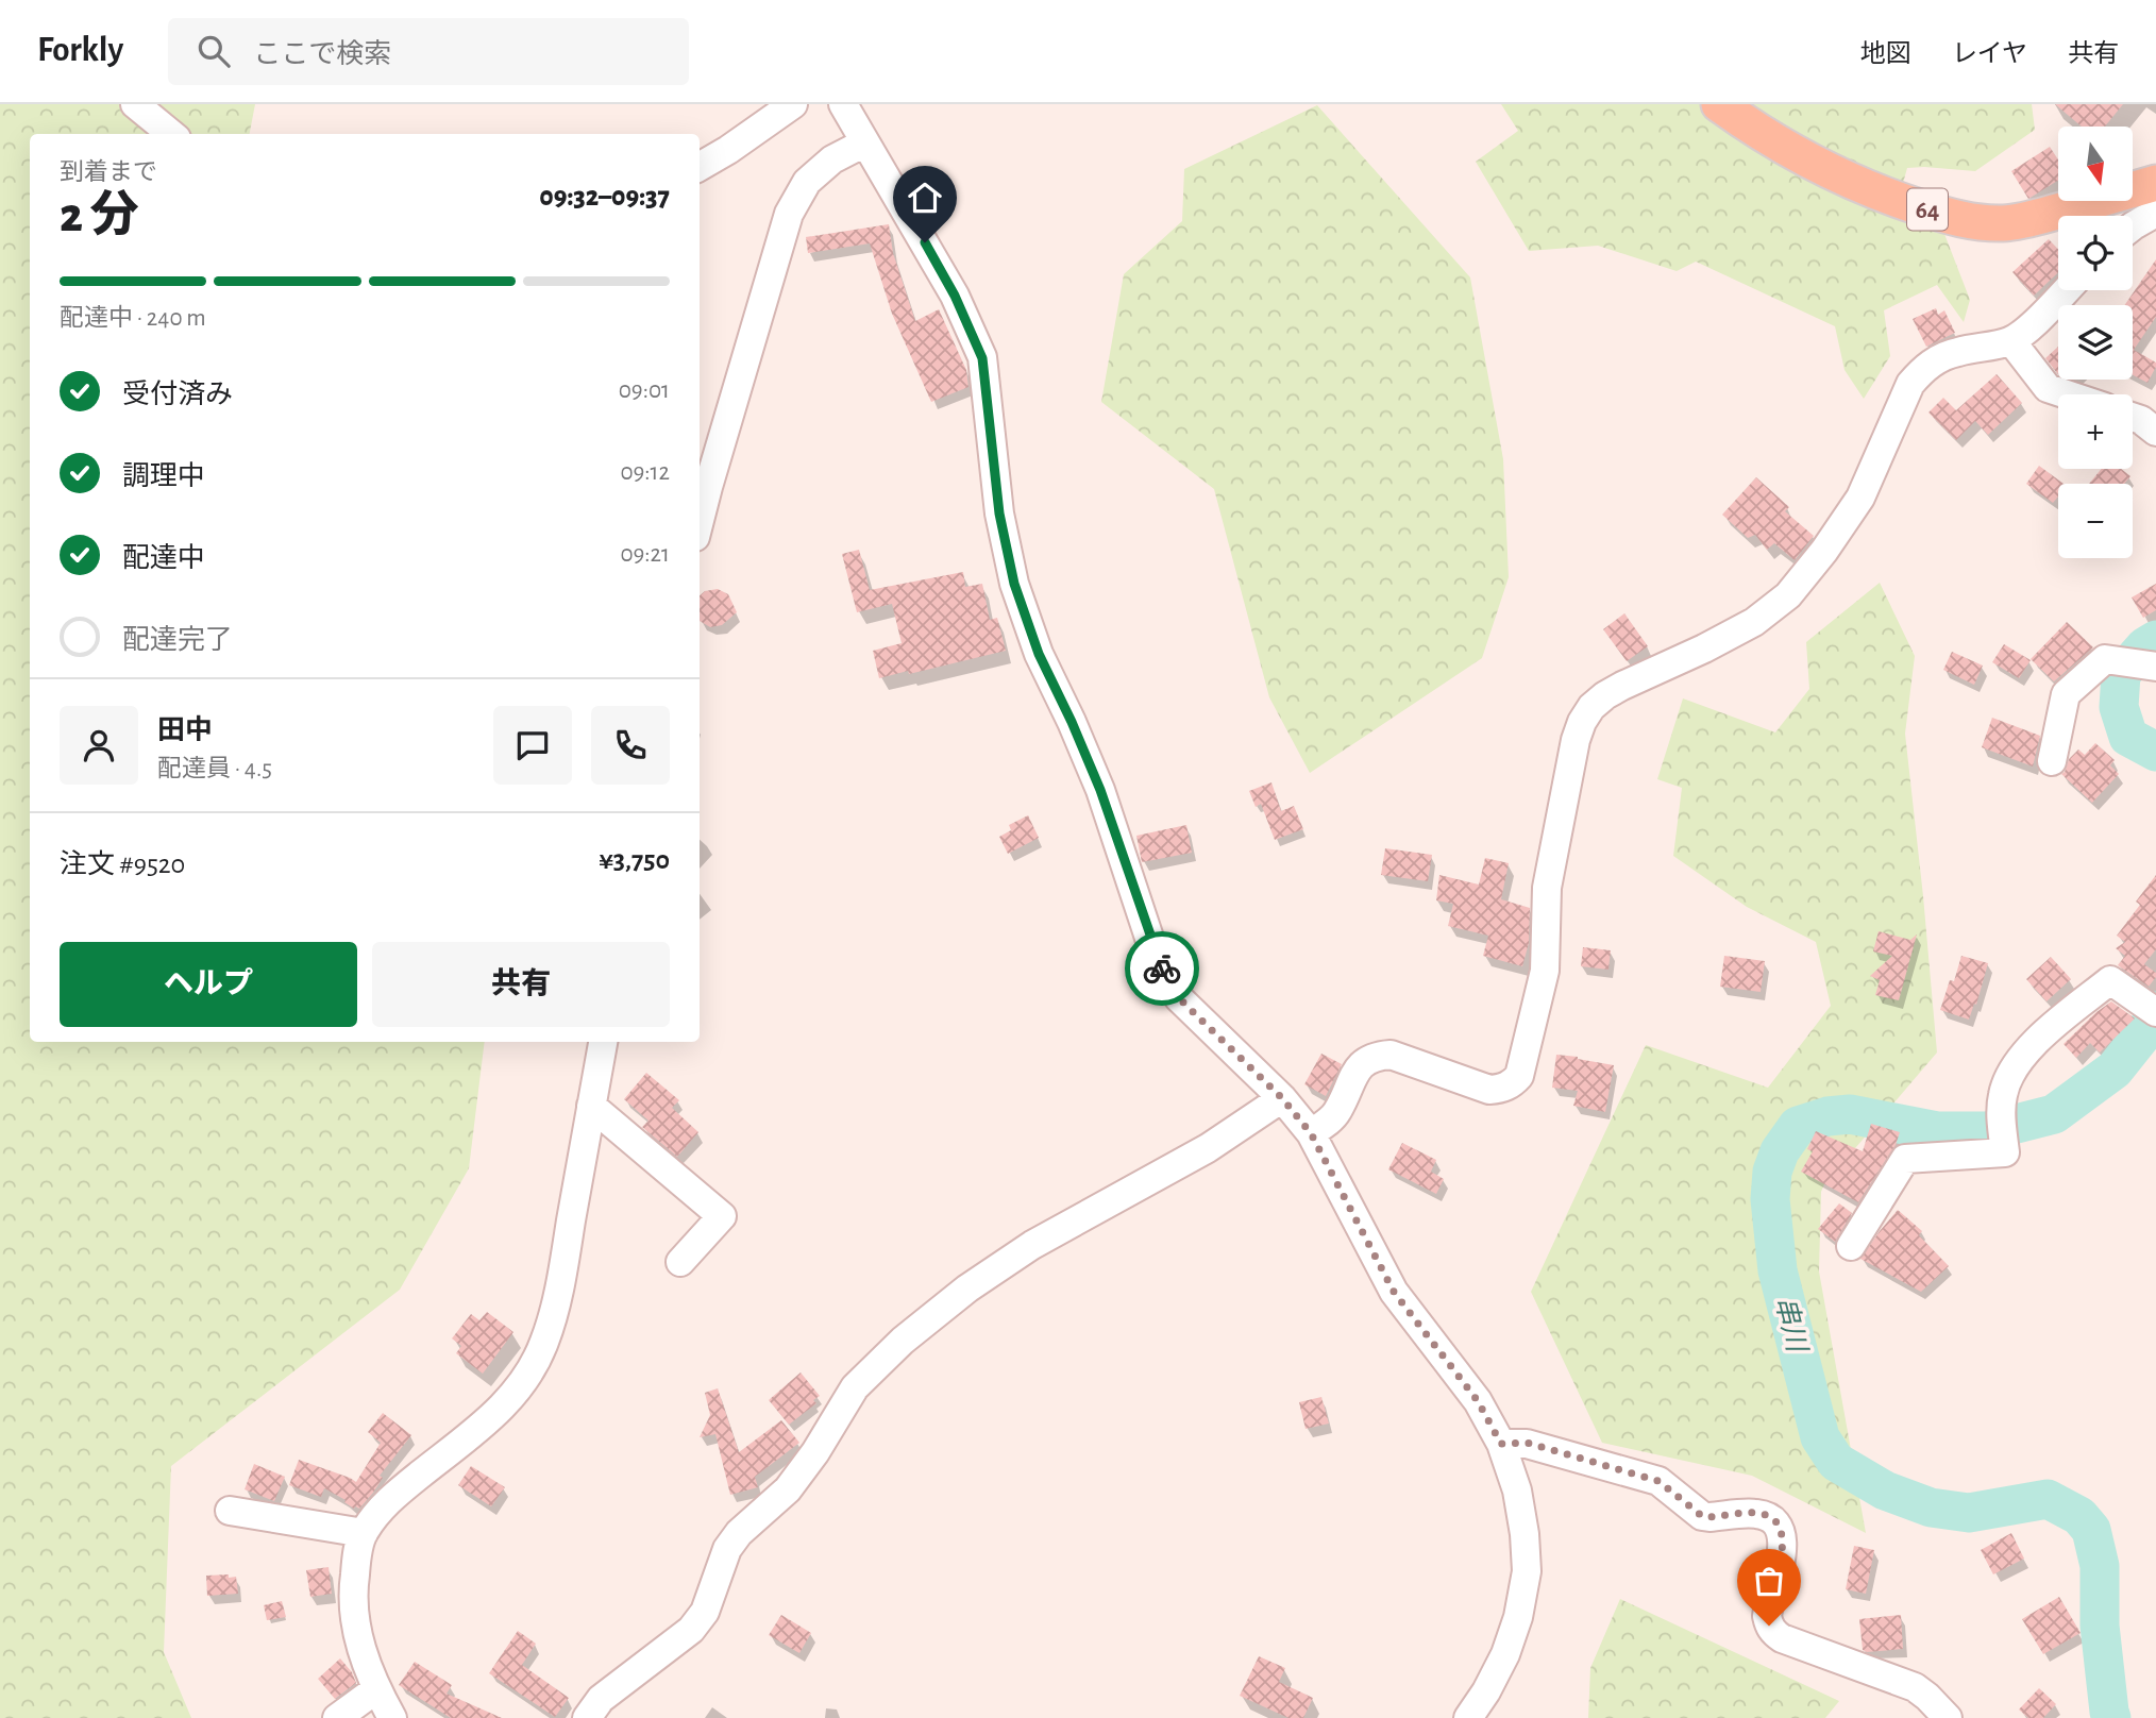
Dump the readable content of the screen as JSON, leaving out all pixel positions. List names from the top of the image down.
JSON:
{
  "streets": {
    "main road": ["64"]
  },
  "water": ["串川"],
  "north": "bottom",
  "page": {
    "header": "Forkly",
    "search": "ここで検索",
    "nav": ["地図", "レイヤ", "共有"],
    "map_buttons": ["+", "−"],
    "heading": ["2 分", "到着まで", "09:32–09:37"],
    "panel": [
      "田中",
      "配達員 · 4.5",
      "注文 #9520",
      "¥3,750"
    ],
    "bar": "配達中 · 240 m",
    "list": [
      ["受付済み", "09:01"],
      ["調理中", "09:12"],
      ["配達中", "09:21"],
      "配達完了"
    ],
    "buttons": ["ヘルプ", "共有"]
  }
}
